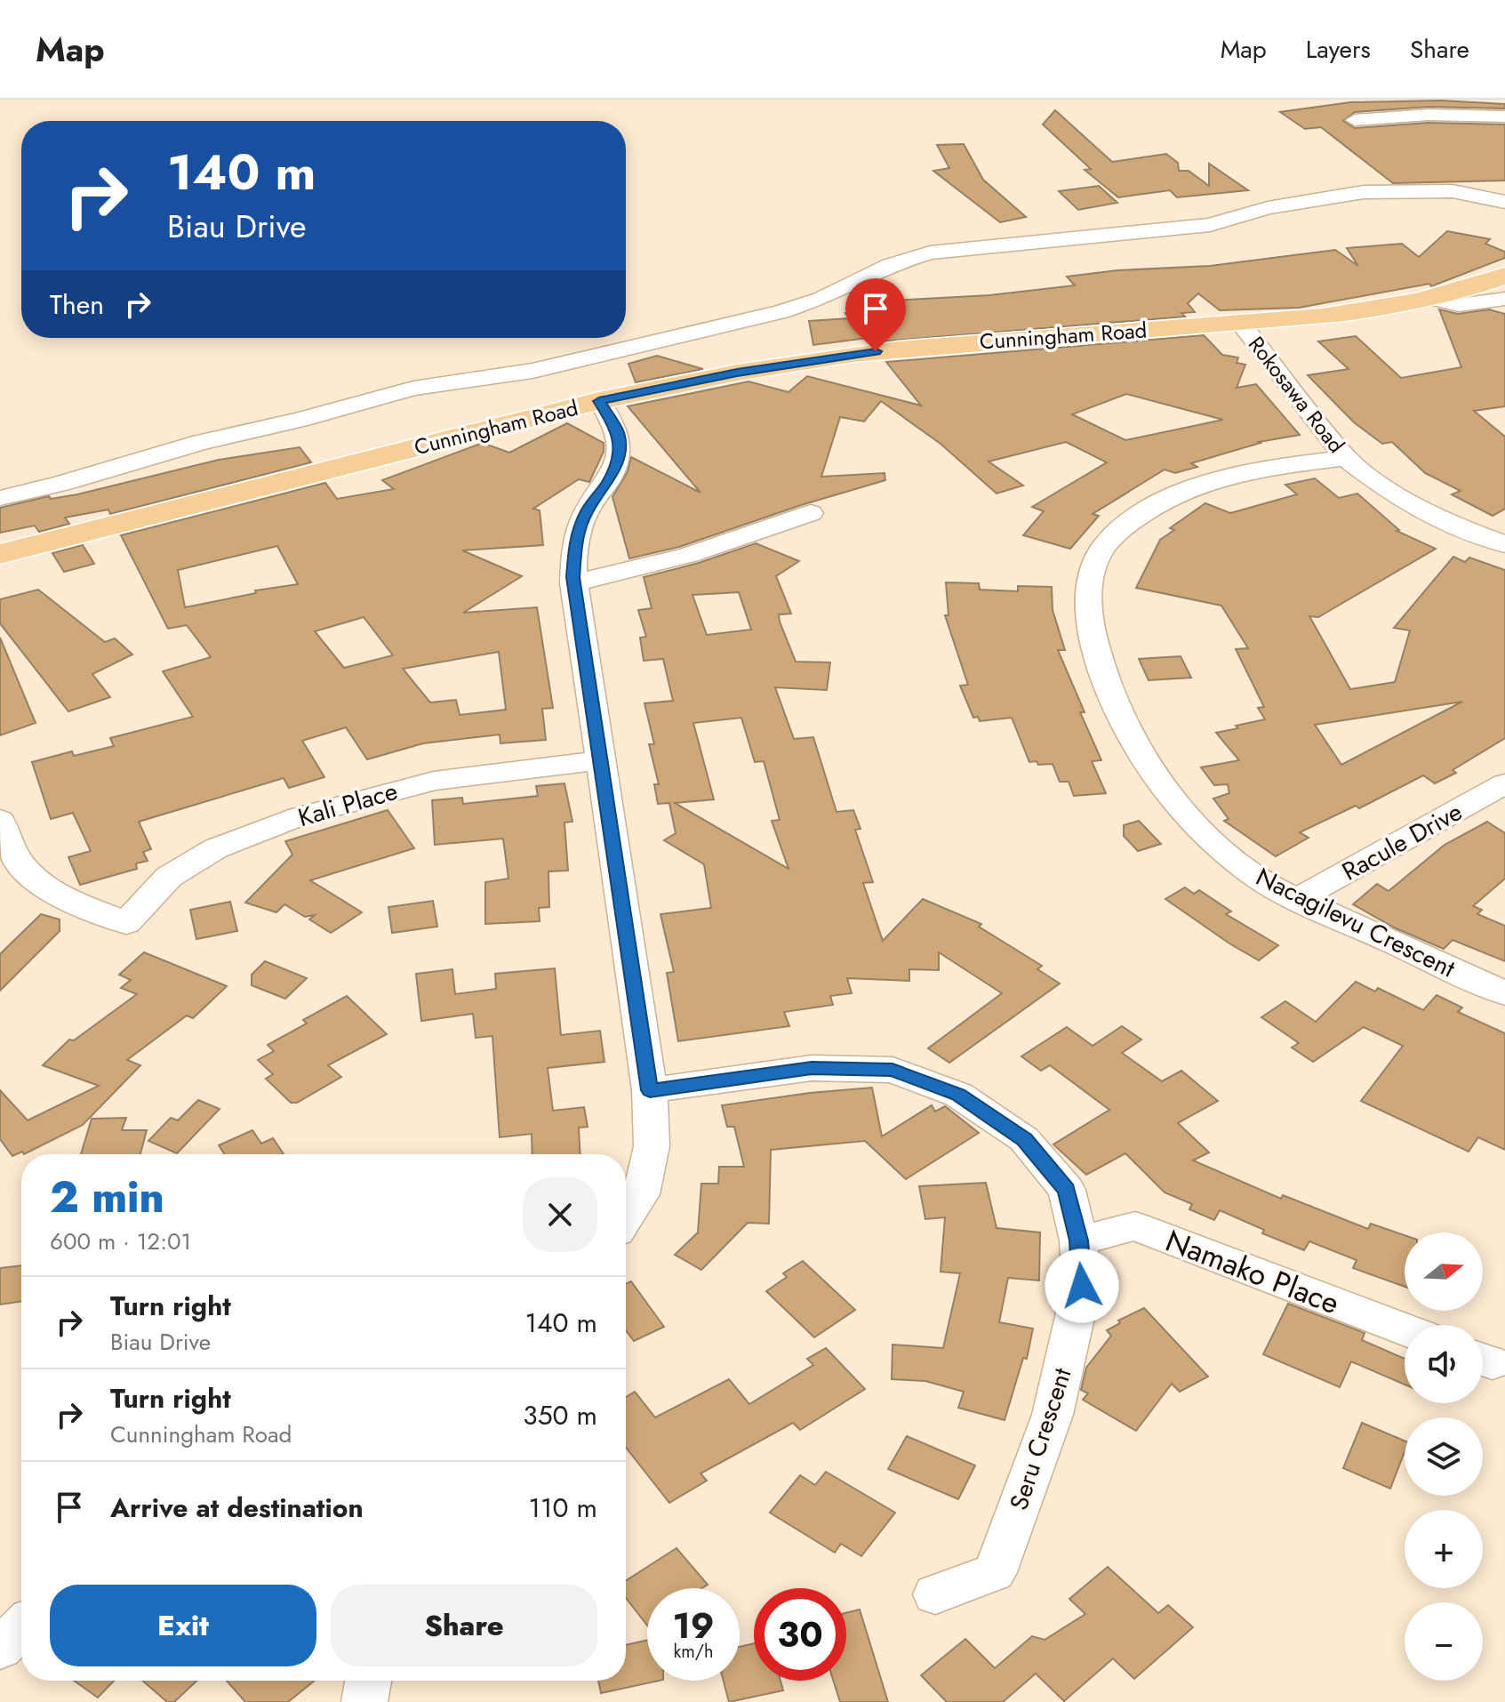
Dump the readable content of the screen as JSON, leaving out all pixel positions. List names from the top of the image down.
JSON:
{
  "streets": {
    "main road": ["Cunningham Road"],
    "street": [
      "Rokosawa Road",
      "Kali Place",
      "Racule Drive",
      "Nacagilevu Crescent",
      "Namako Place",
      "Seru Crescent"
    ]
  },
  "crossings": [
    ["Cunningham Road", "Rokosawa Road"],
    ["Rokosawa Road", "Nacagilevu Crescent"],
    ["Racule Drive", "Nacagilevu Crescent"],
    ["Namako Place", "Seru Crescent"]
  ],
  "north": "right",
  "page": {
    "header": "Map",
    "nav": ["Map", "Layers", "Share"],
    "turn": ["140 m", "Biau Drive"],
    "then": "Then",
    "heading": ["2 min", "600 m · 12:01"],
    "map_buttons": ["+", "−"],
    "list": [
      {
        "name": "Turn right",
        "note": "Biau Drive",
        "value": "140 m"
      },
      {
        "name": "Turn right",
        "note": "Cunningham Road",
        "value": "350 m"
      },
      {
        "name": "Arrive at destination",
        "value": "110 m"
      }
    ],
    "buttons": ["Exit", "Share"],
    "speed": "19 km/h",
    "limit": "30"
  }
}
